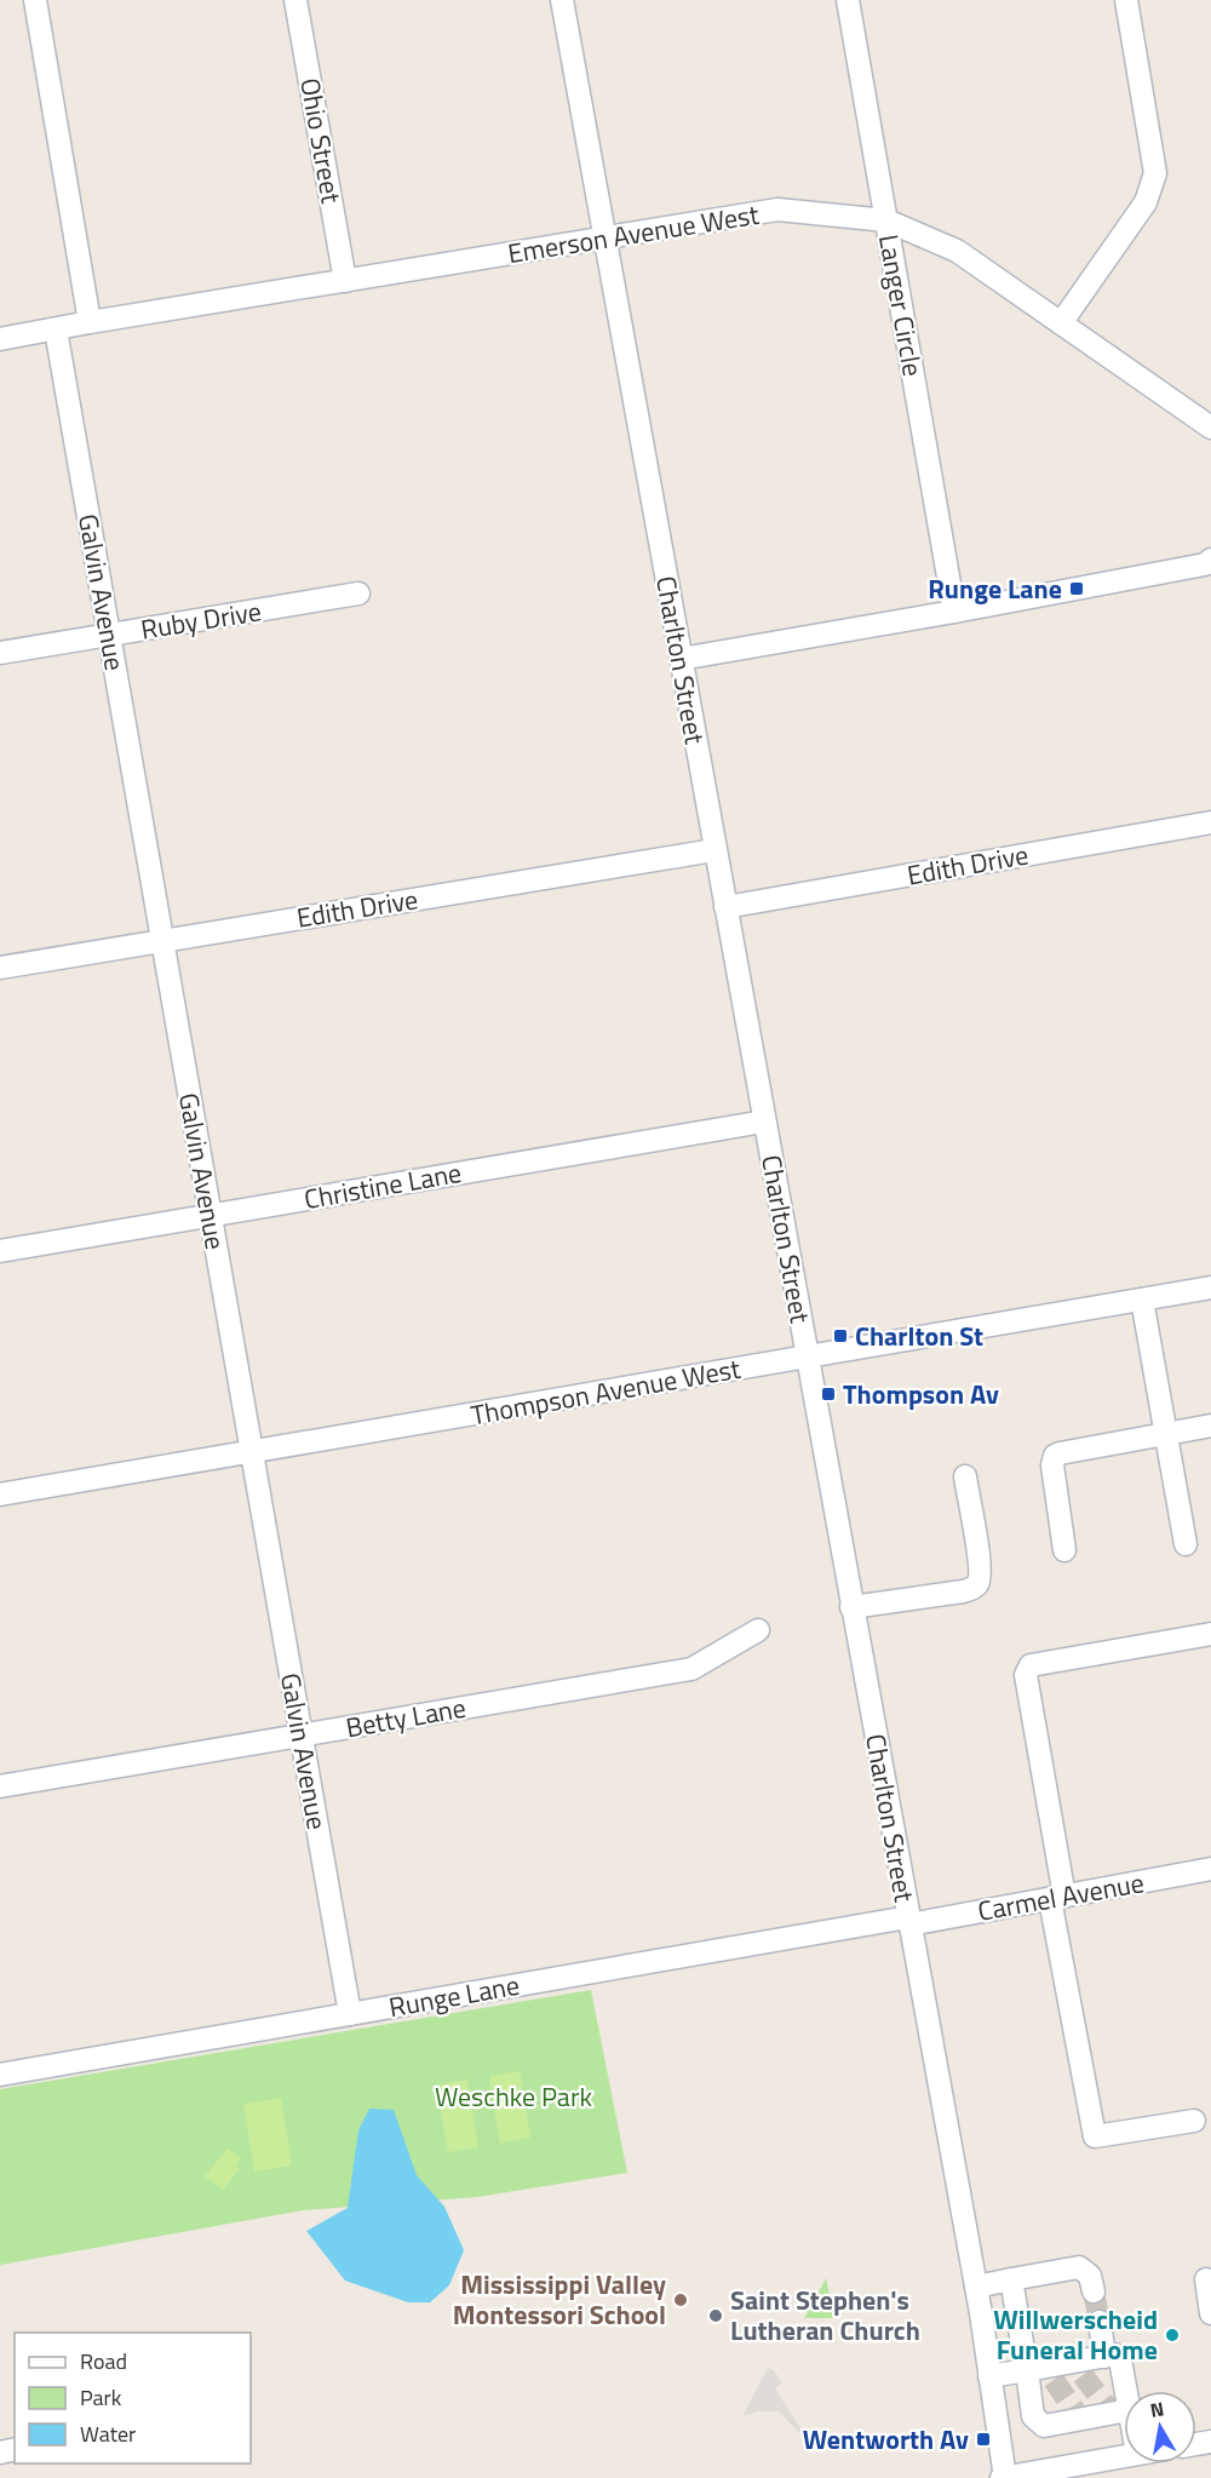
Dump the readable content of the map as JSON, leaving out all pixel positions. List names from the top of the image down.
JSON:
{
  "streets": {
    "street": [
      "Ohio Street",
      "Emerson Avenue West",
      "Langer Circle",
      "Galvin Avenue",
      "Ruby Drive",
      "Charlton Street",
      "Edith Drive",
      "Christine Lane",
      "Thompson Avenue West",
      "Betty Lane",
      "Carmel Avenue",
      "Runge Lane"
    ]
  },
  "crossings": [
    ["Ohio Street", "Emerson Avenue West"],
    ["Emerson Avenue West", "Langer Circle"],
    ["Emerson Avenue West", "Galvin Avenue"],
    ["Emerson Avenue West", "Charlton Street"],
    ["Galvin Avenue", "Ruby Drive"],
    ["Galvin Avenue", "Edith Drive"],
    ["Galvin Avenue", "Christine Lane"],
    ["Galvin Avenue", "Thompson Avenue West"],
    ["Galvin Avenue", "Betty Lane"],
    ["Galvin Avenue", "Runge Lane"],
    ["Charlton Street", "Edith Drive"],
    ["Charlton Street", "Christine Lane"],
    ["Charlton Street", "Thompson Avenue West"],
    ["Charlton Street", "Carmel Avenue"],
    ["Charlton Street", "Runge Lane"],
    ["Carmel Avenue", "Runge Lane"]
  ],
  "parks": ["Weschke Park"],
  "places": {
    "transit": [
      "Runge Lane",
      "Charlton St",
      "Thompson Av",
      "Wentworth Av"
    ],
    "other": ["Mississippi Valley Montessori School", "Saint Stephen's Lutheran Church", "Willwerscheid Funeral Home"]
  },
  "legend": ["Road", "Park", "Water"],
  "north": "top"
}
